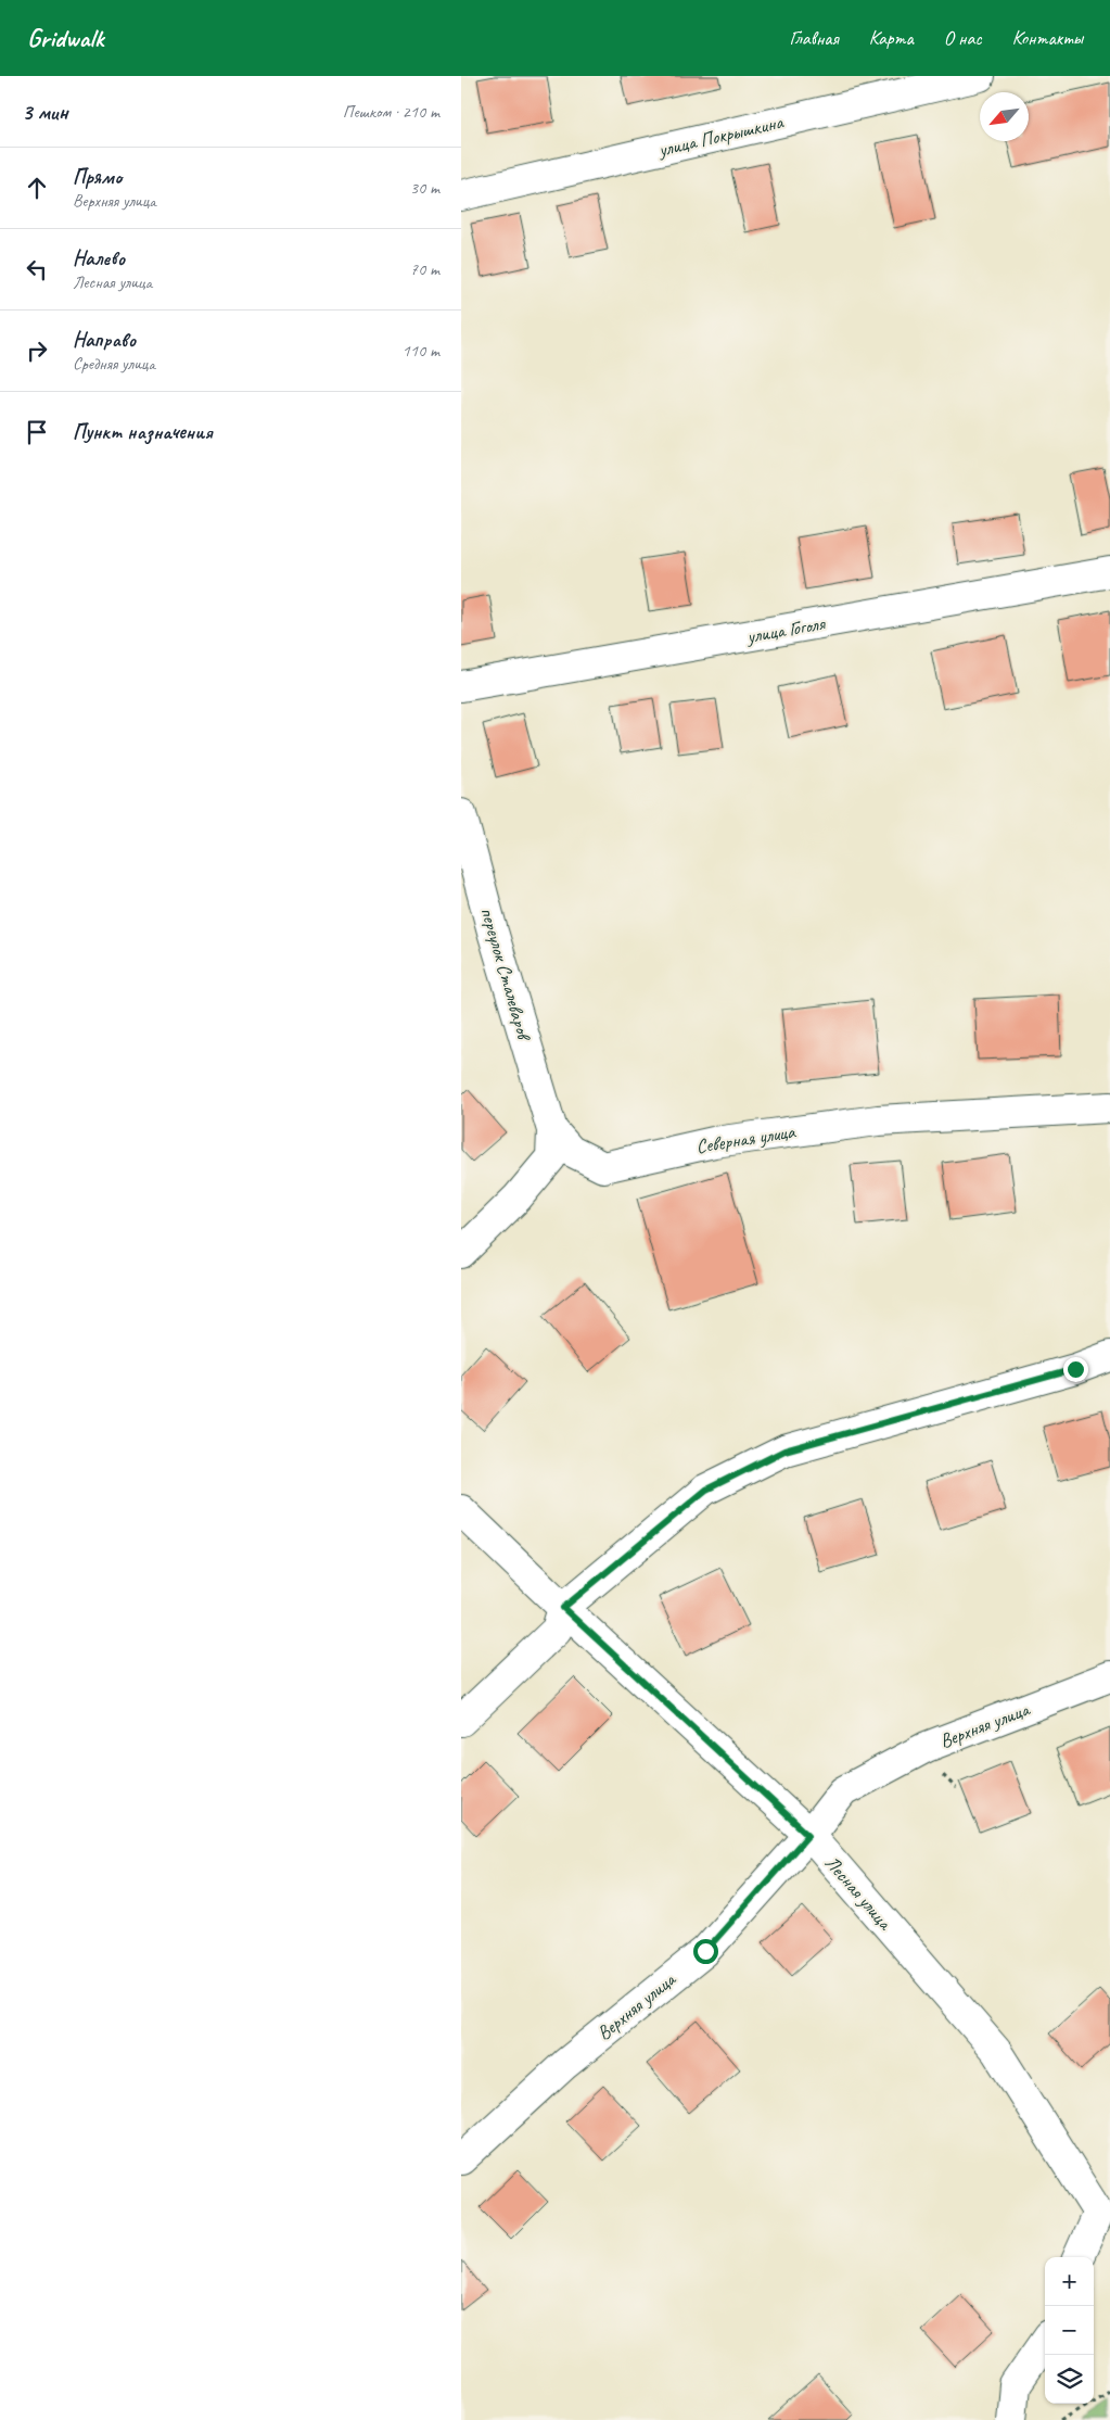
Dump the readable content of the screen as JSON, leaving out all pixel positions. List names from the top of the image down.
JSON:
{
  "streets": {
    "street": [
      "улица Покрышкина",
      "улица Гоголя",
      "переулок Сталеваров",
      "Северная улица",
      "Верхняя улица",
      "Лесная улица"
    ]
  },
  "crossings": [
    ["переулок Сталеваров", "Северная улица"],
    ["Верхняя улица", "Лесная улица"]
  ],
  "north": "bottom left",
  "page": {
    "header": "Gridwalk",
    "nav": [
      "Главная",
      "Карта",
      "О нас",
      "Контакты"
    ],
    "heading": ["3 мин", "Пешком · 210 m"],
    "list": [
      ["Прямо", "Верхняя улица", "30 m"],
      ["Налево", "Лесная улица", "70 m"],
      ["Направо", "Средняя улица", "110 m"],
      "Пункт назначения"
    ],
    "map_buttons": ["+", "−"]
  }
}
